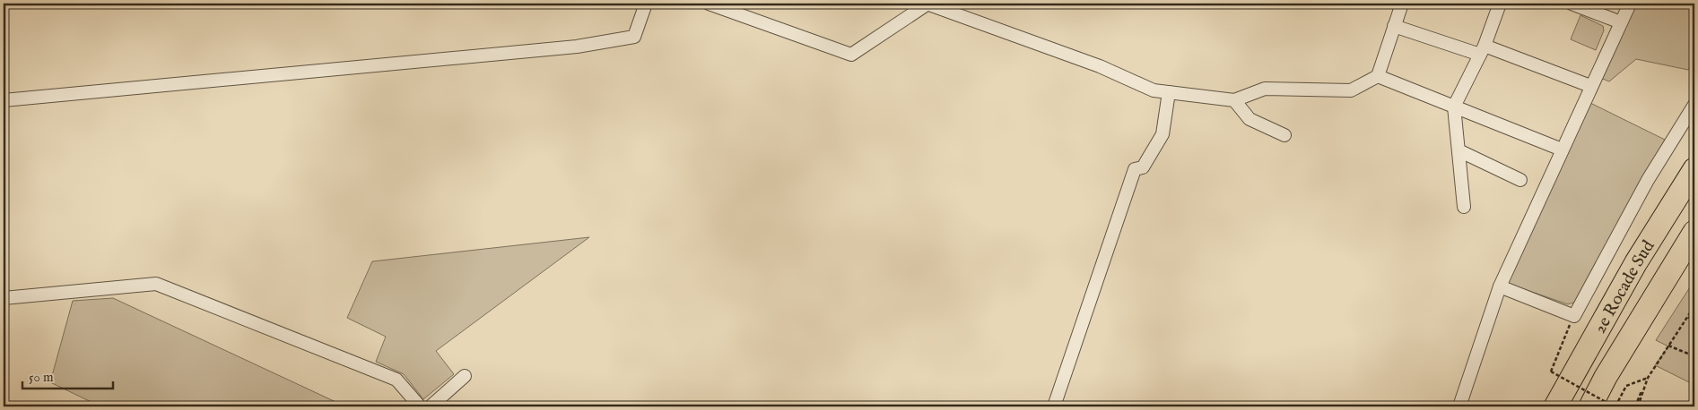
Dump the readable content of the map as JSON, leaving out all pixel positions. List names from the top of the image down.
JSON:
{
  "streets": {
    "highway": ["2e Rocade Sud"]
  },
  "scale_bar": "50 m"
}
